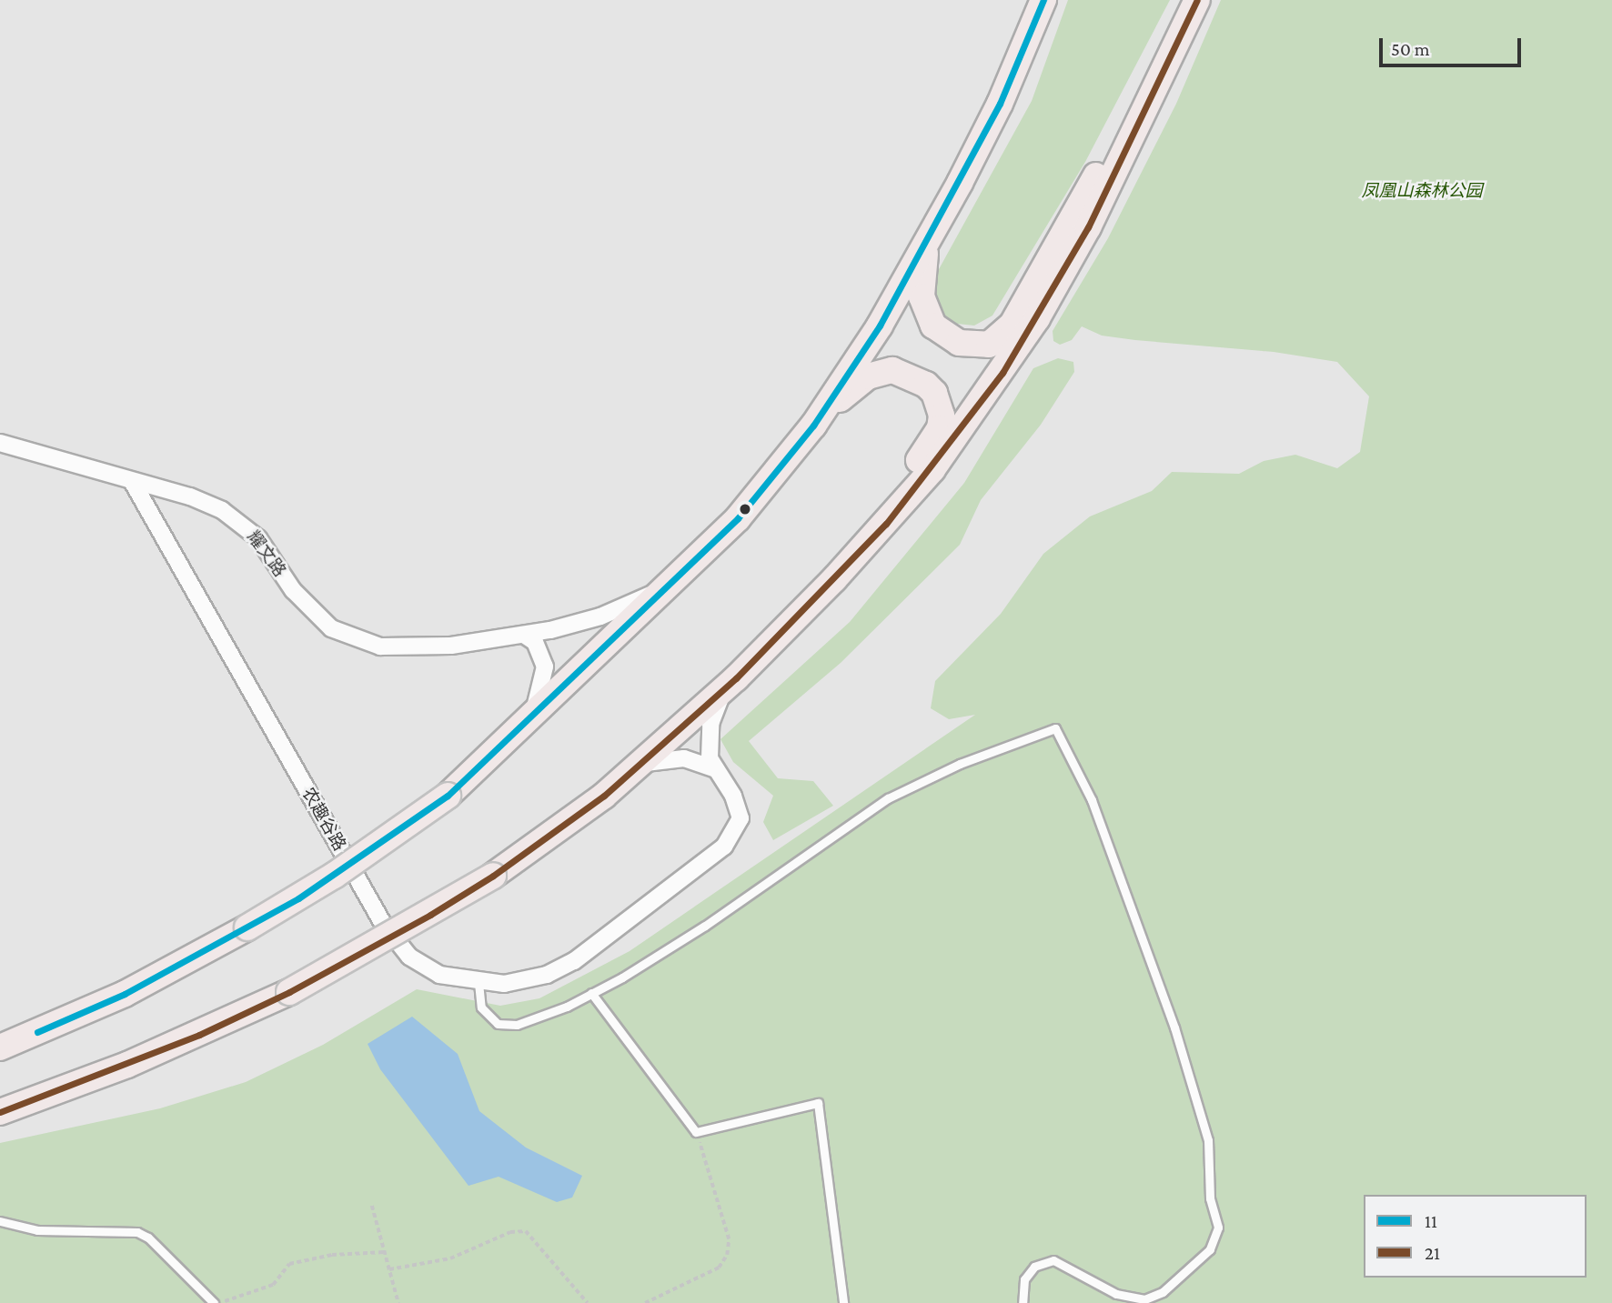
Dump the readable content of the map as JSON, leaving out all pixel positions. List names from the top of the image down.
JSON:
{
  "streets": {
    "street": ["耀文路", "农趣谷路"]
  },
  "crossings": [
    ["耀文路", "农趣谷路"]
  ],
  "parks": ["凤凰山森林公园"],
  "lines": ["transit line 11", "transit line 21"],
  "legend": ["11", "21"],
  "scale_bar": "50 m"
}
